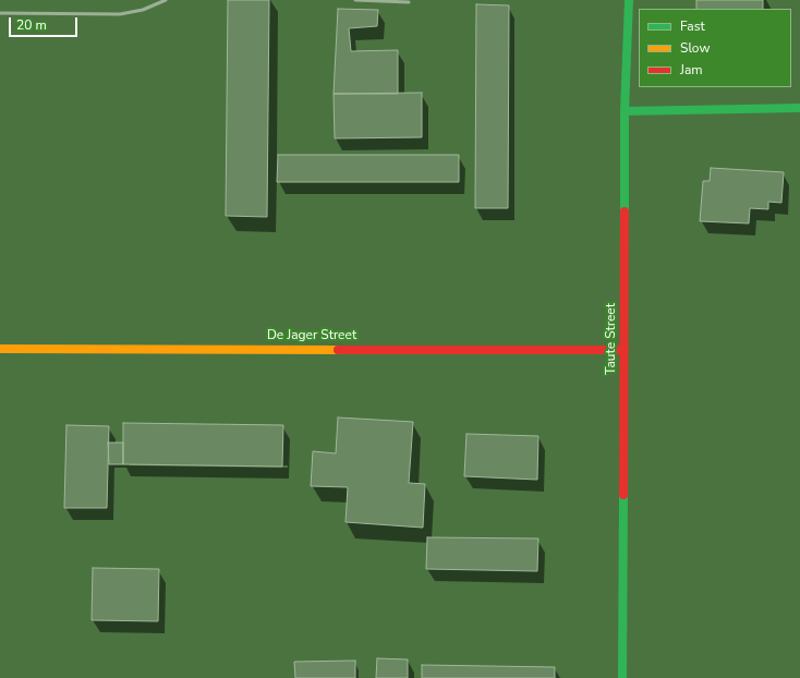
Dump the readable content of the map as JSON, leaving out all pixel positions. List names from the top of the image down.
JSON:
{
  "streets": {
    "street": ["De Jager Street", "Taute Street"]
  },
  "crossings": [
    ["De Jager Street", "Taute Street"]
  ],
  "legend": ["Fast", "Slow", "Jam"],
  "scale_bar": "20 m"
}
